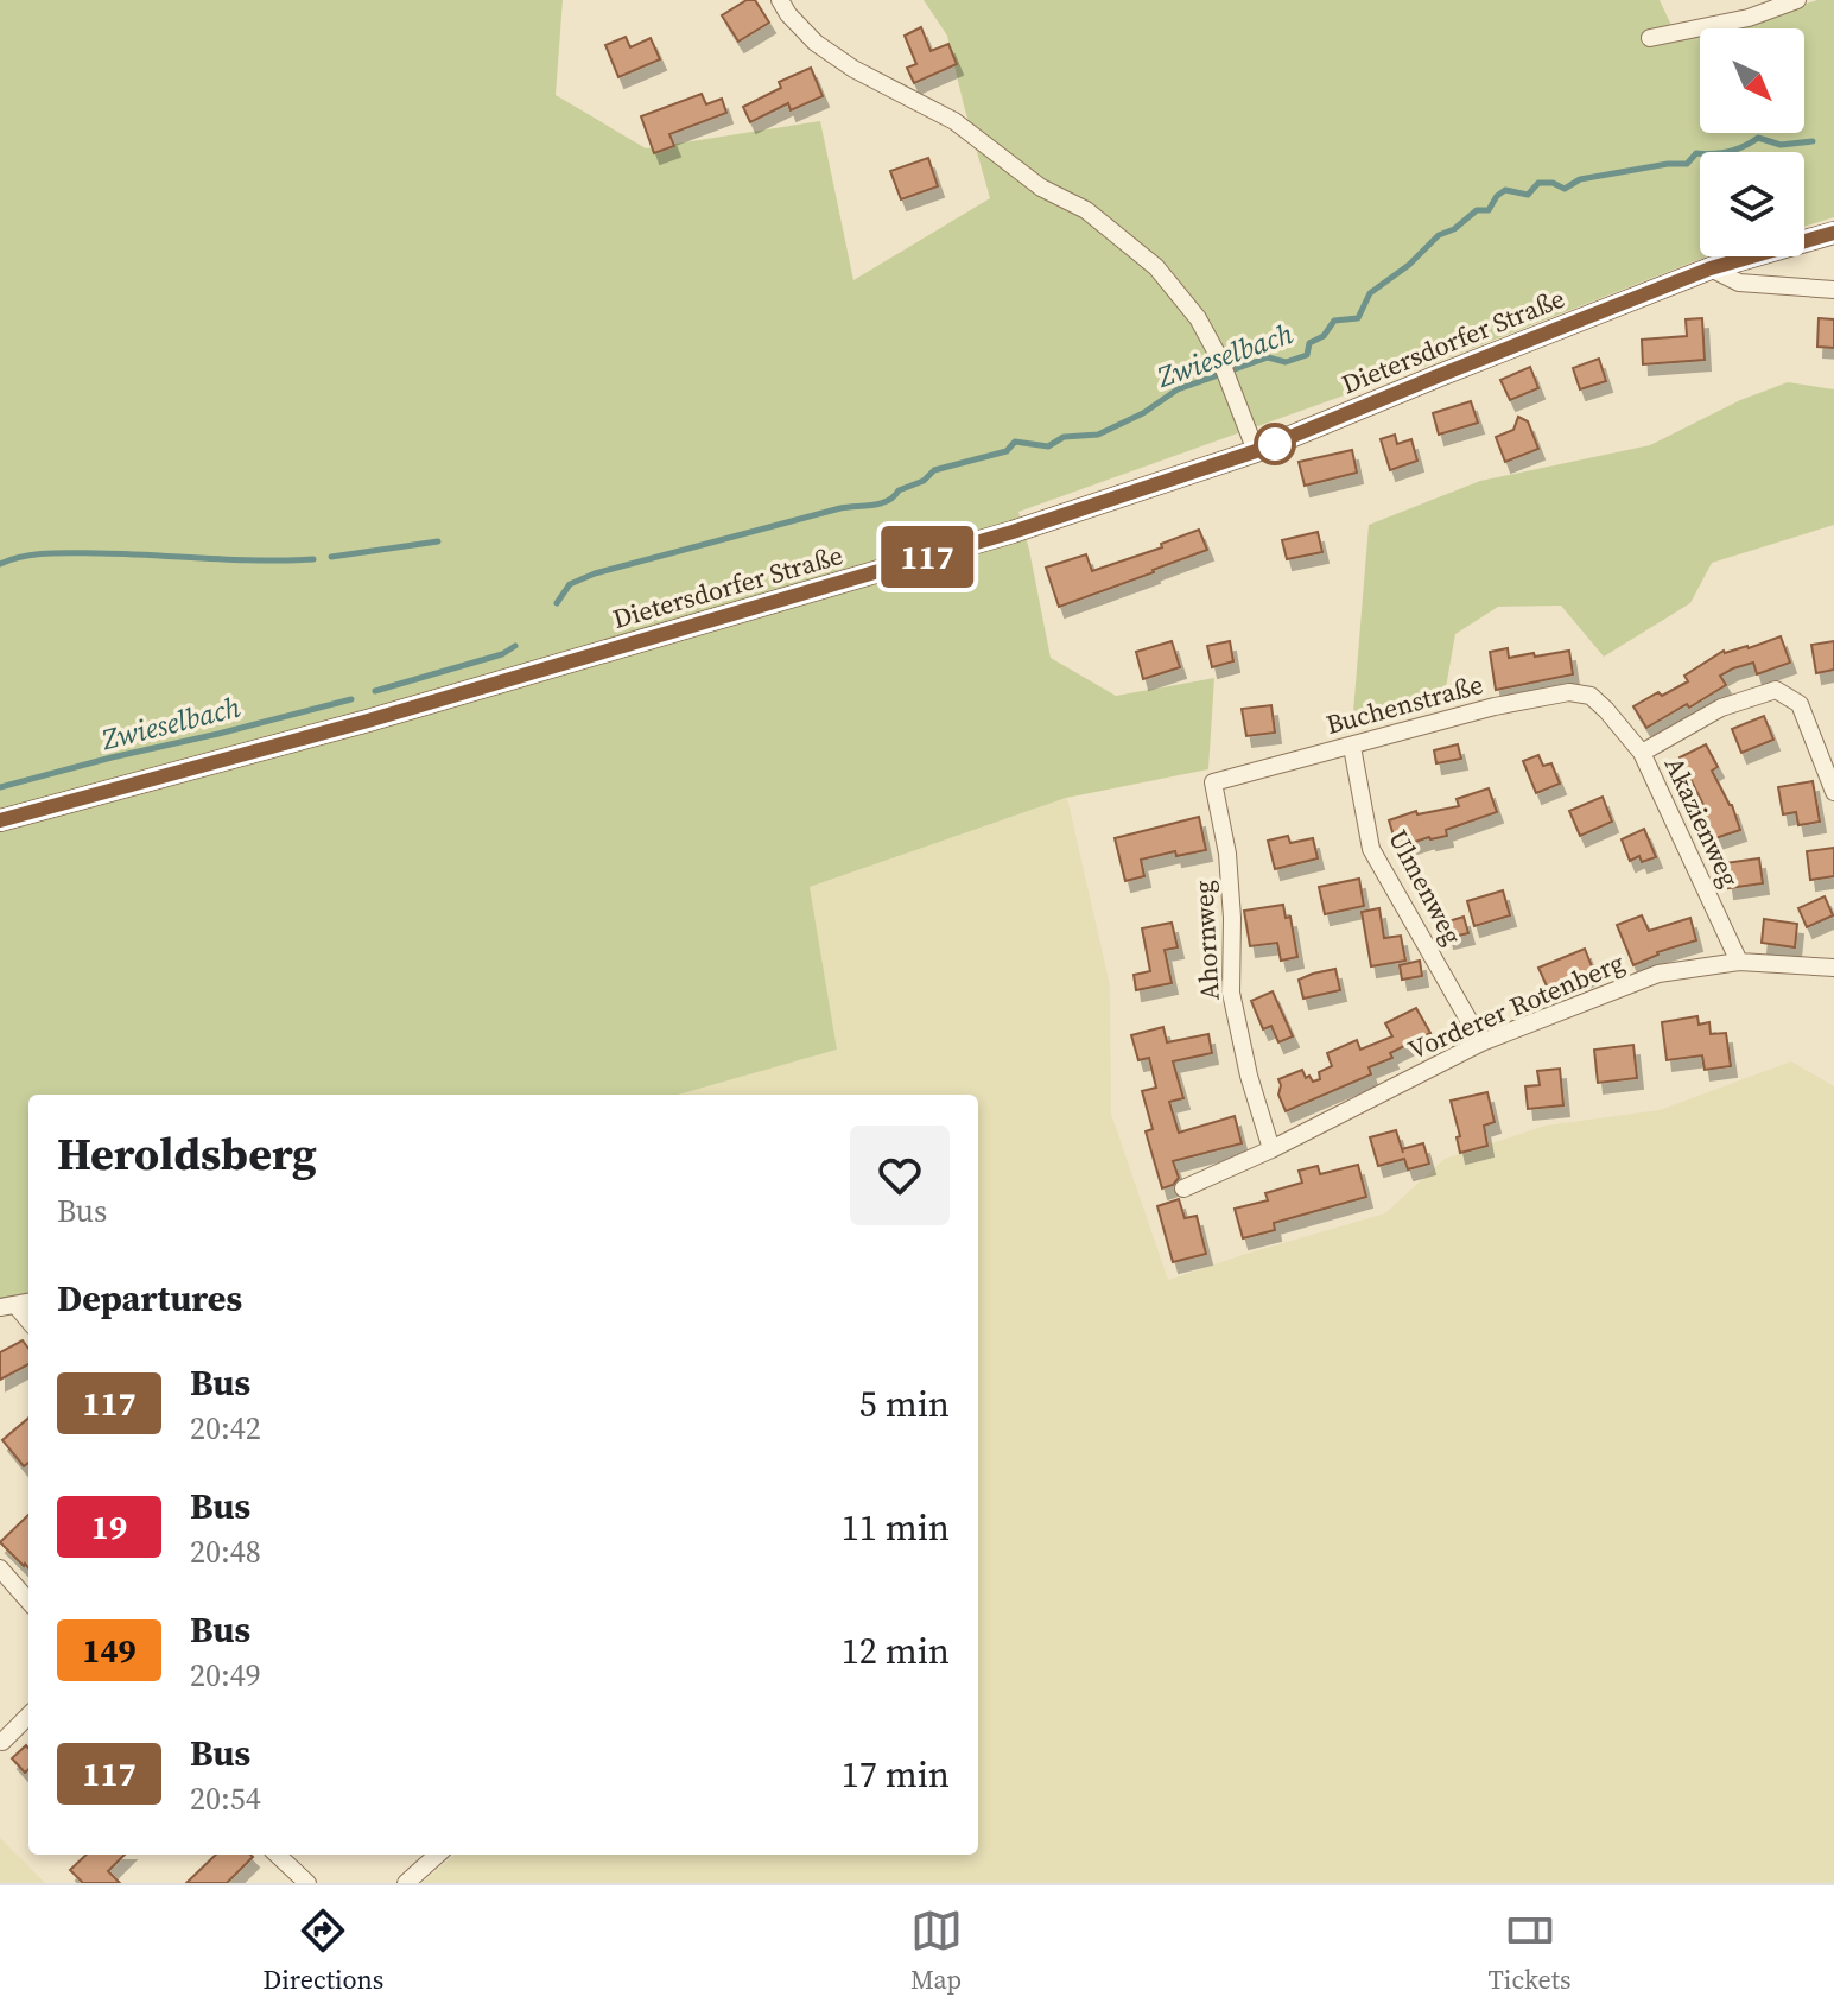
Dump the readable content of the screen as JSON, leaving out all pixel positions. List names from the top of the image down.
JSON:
{
  "streets": {
    "street": [
      "Dietersdorfer Straße",
      "Buchenstraße",
      "Akazienweg",
      "Ulmenweg",
      "Ahornweg",
      "Vorderer Rotenberg"
    ]
  },
  "crossings": [
    ["Buchenstraße", "Akazienweg"],
    ["Buchenstraße", "Ulmenweg"],
    ["Buchenstraße", "Ahornweg"],
    ["Akazienweg", "Vorderer Rotenberg"],
    ["Ulmenweg", "Vorderer Rotenberg"],
    ["Ahornweg", "Vorderer Rotenberg"]
  ],
  "water": ["Zwieselbach"],
  "lines": ["bus line 117"],
  "north": "bottom right",
  "page": {
    "on_map": "117",
    "heading": [
      ["Heroldsberg", "Bus"],
      "Departures"
    ],
    "list": [
      {
        "mark": "117",
        "name": "Bus",
        "note": "20:42",
        "value": "5 min"
      },
      {
        "mark": "19",
        "name": "Bus",
        "note": "20:48",
        "value": "11 min"
      },
      {
        "mark": "149",
        "name": "Bus",
        "note": "20:49",
        "value": "12 min"
      },
      {
        "mark": "117",
        "name": "Bus",
        "note": "20:54",
        "value": "17 min"
      }
    ],
    "tabs": ["Directions", "Map", "Tickets"]
  }
}
